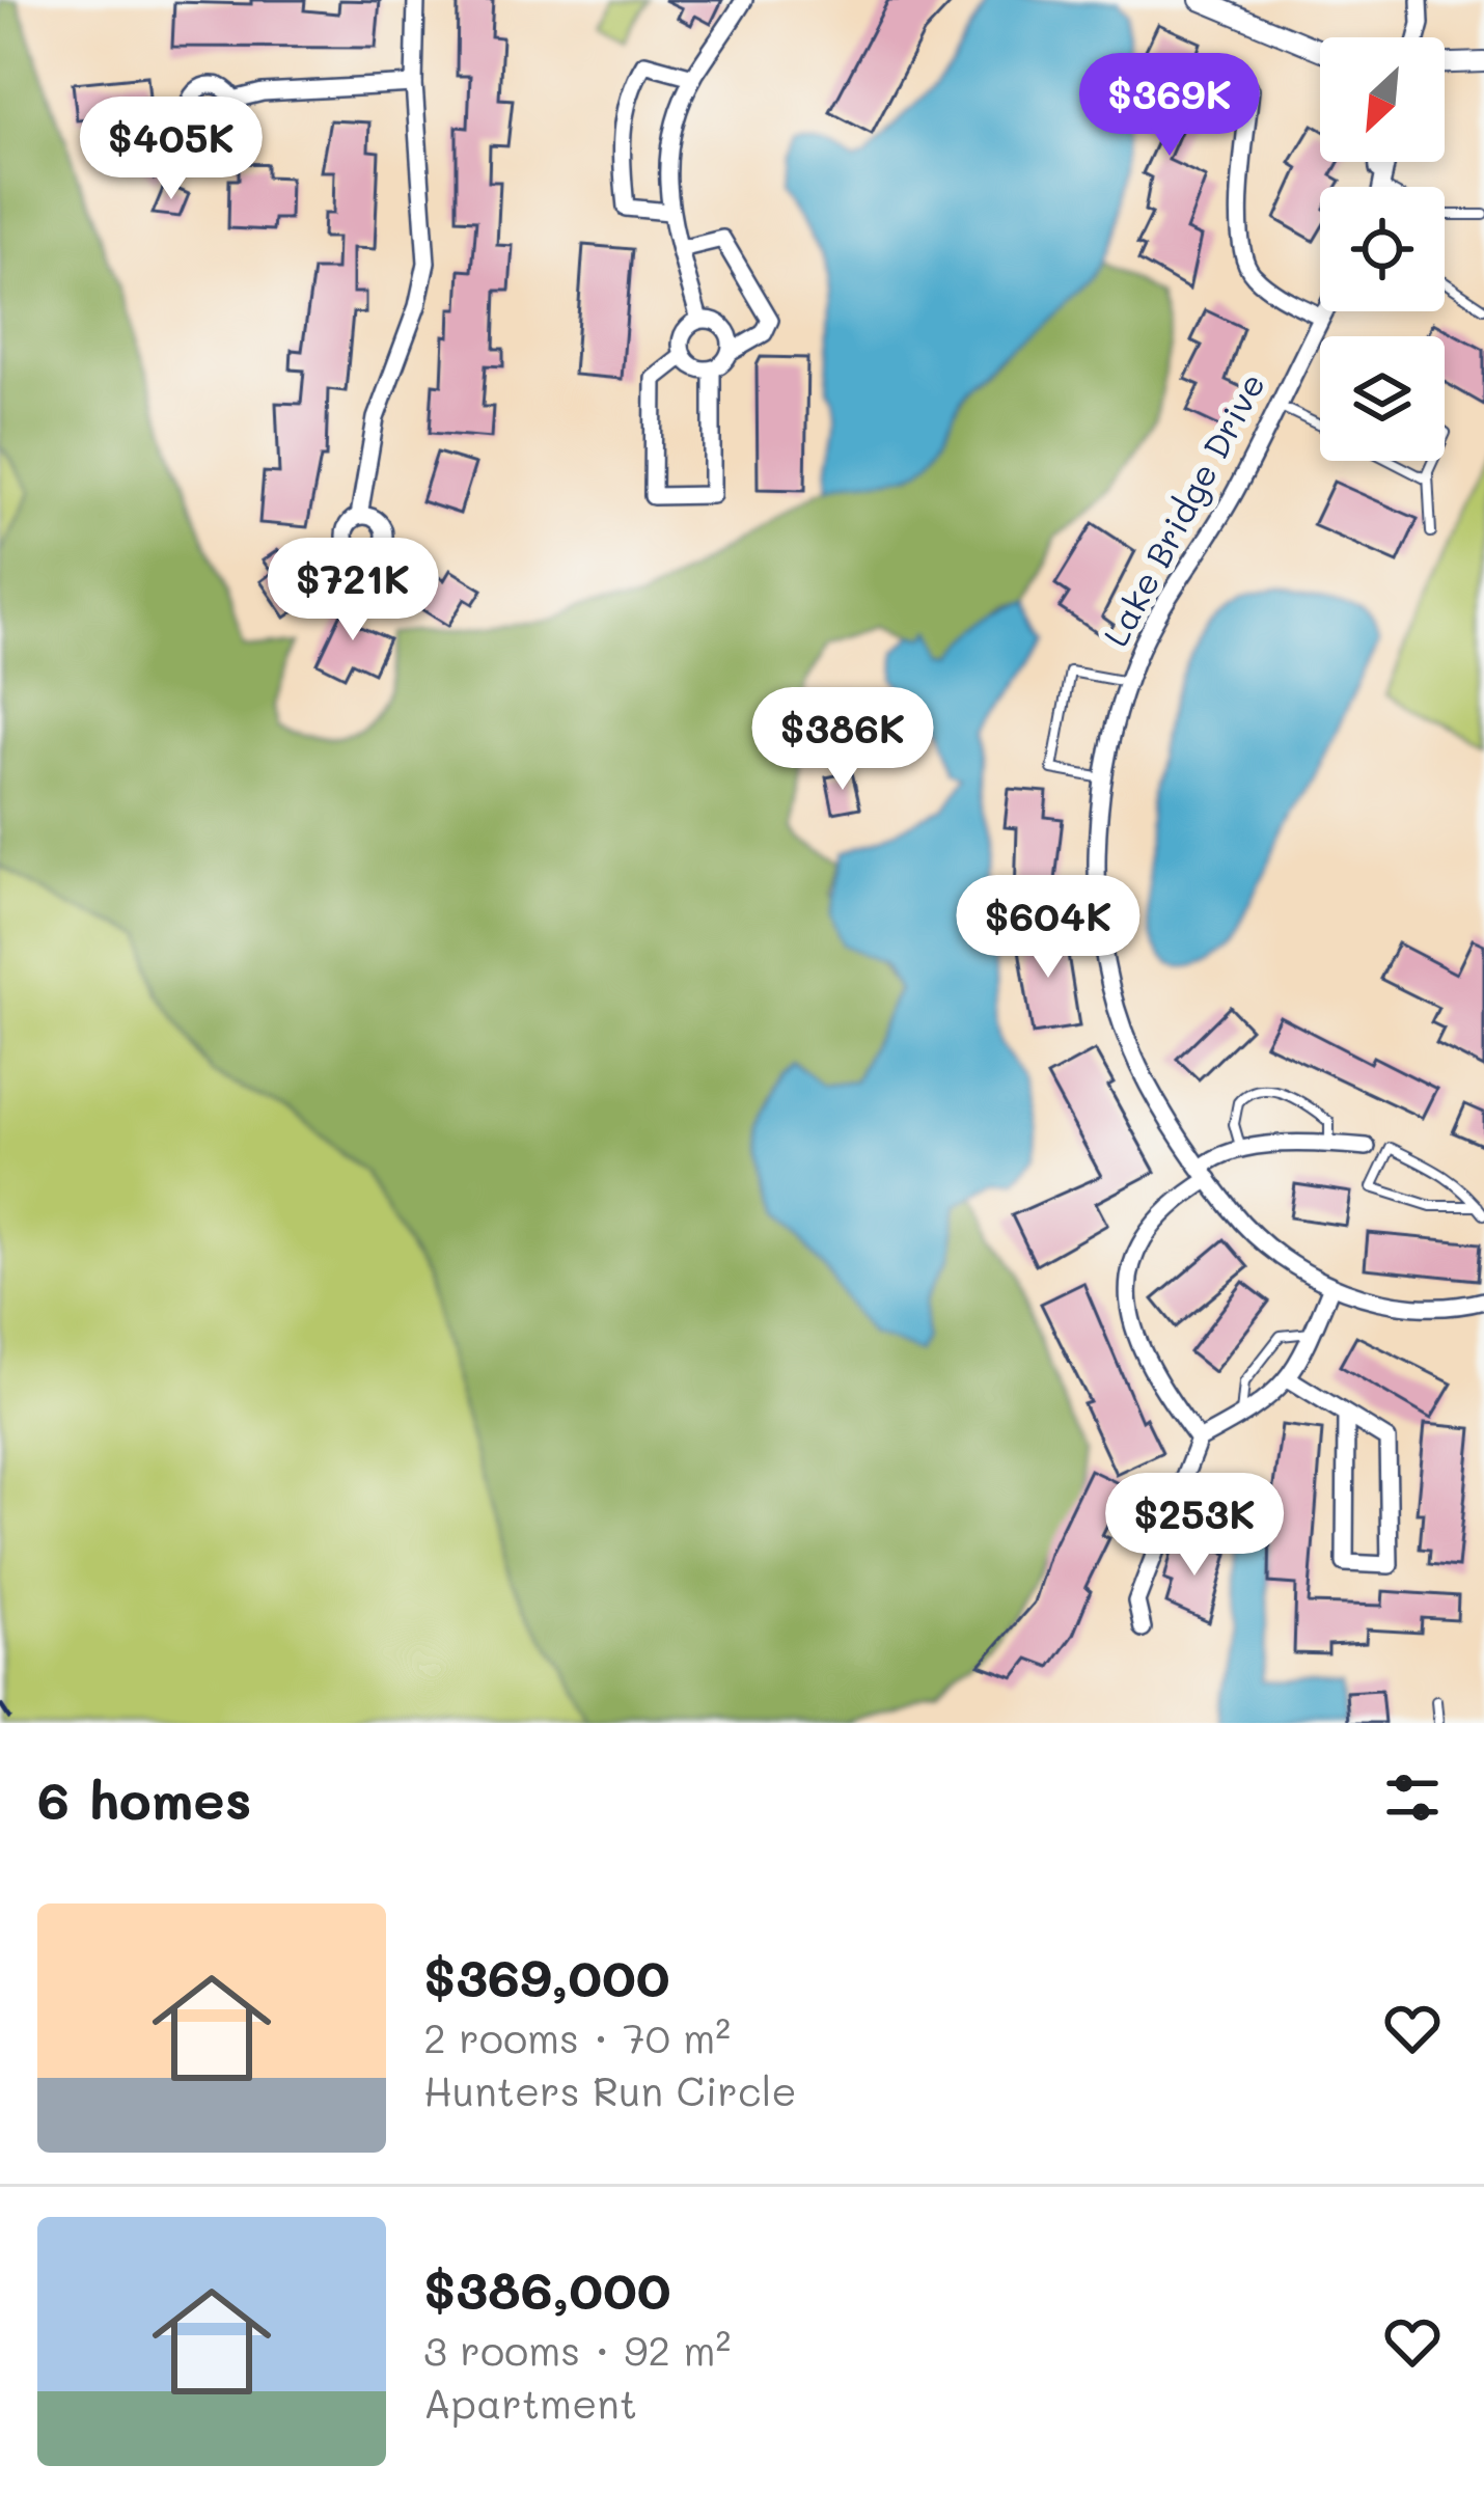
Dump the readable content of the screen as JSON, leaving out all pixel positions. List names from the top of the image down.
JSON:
{
  "streets": {
    "street": ["Lake Bridge Drive"]
  },
  "north": "bottom left",
  "page": {
    "price": [
      "$369K",
      "$405K",
      "$721K",
      "$386K",
      "$604K",
      "$253K"
    ],
    "heading": "6 homes",
    "list": [
      {
        "name": "$369,000",
        "note": "2 rooms · 70 m² · Hunters Run Circle"
      },
      {
        "name": "$386,000",
        "note": "3 rooms · 92 m² · Apartment"
      }
    ]
  }
}
